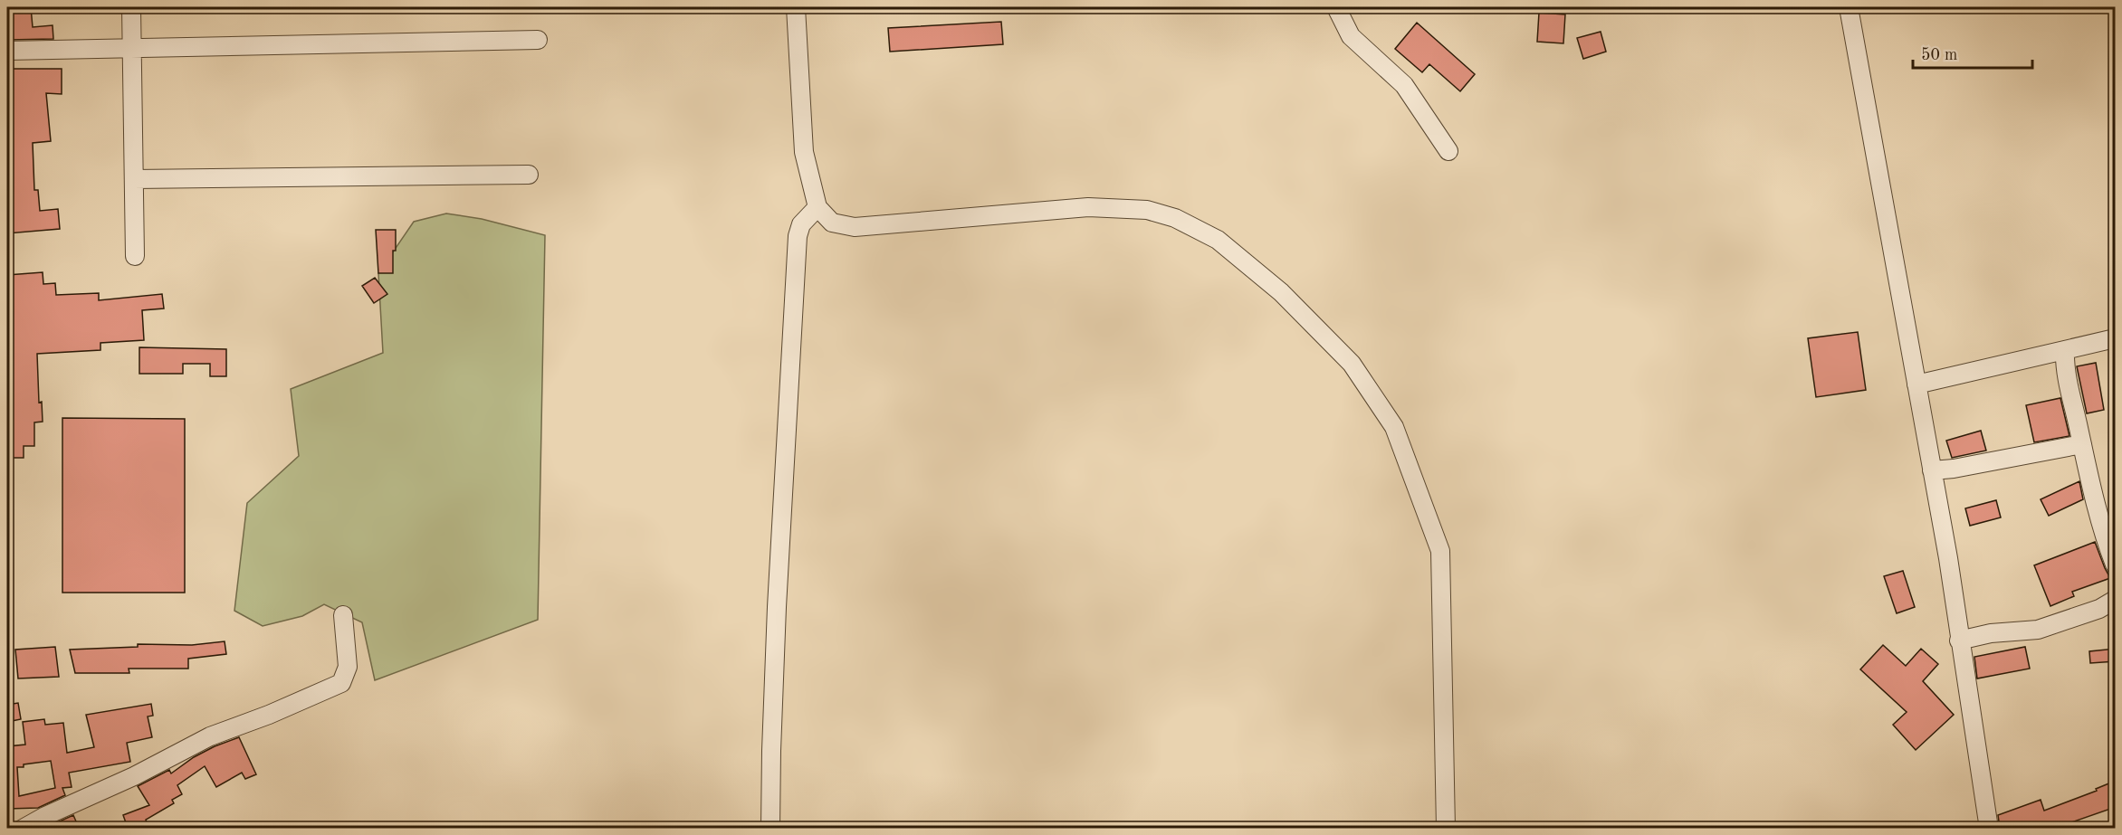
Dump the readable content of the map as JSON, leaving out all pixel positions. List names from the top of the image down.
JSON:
{
  "scale_bar": "50 m"
}
